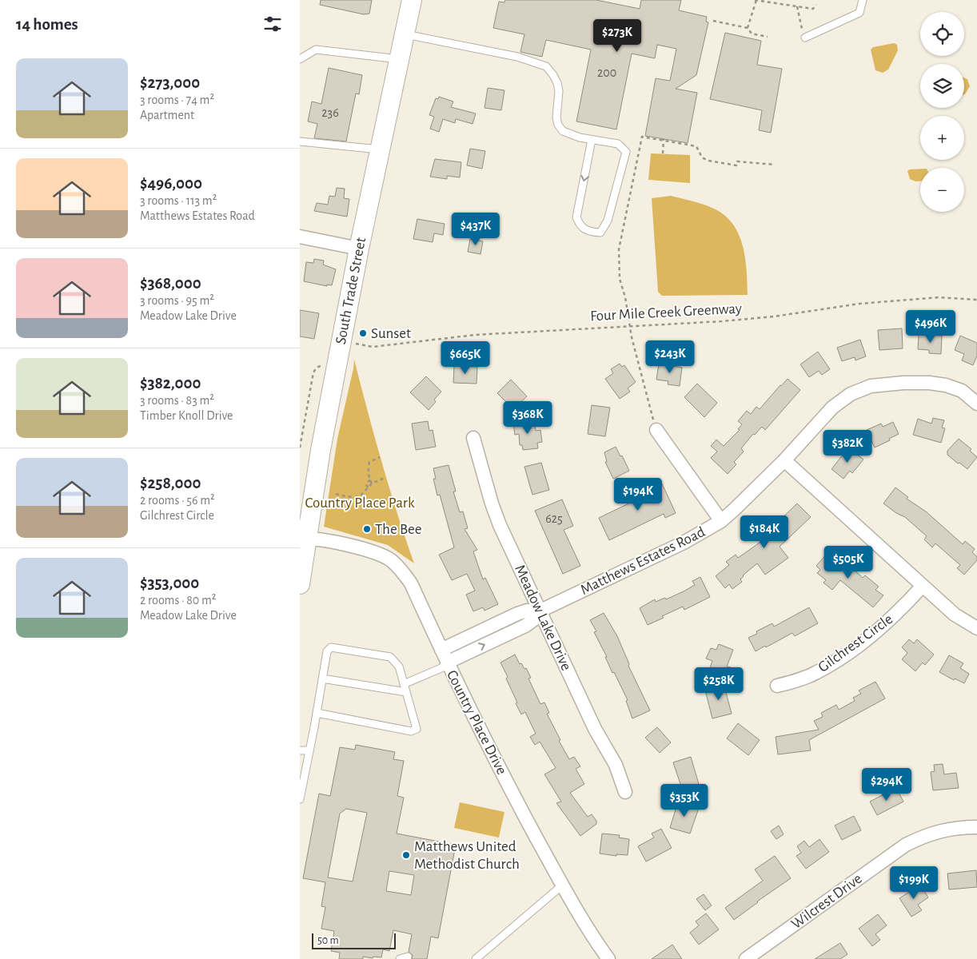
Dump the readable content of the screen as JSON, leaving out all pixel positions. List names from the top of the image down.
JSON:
{
  "streets": {
    "main road": ["South Trade Street"],
    "street": [
      "Matthews Estates Road",
      "Meadow Lake Drive",
      "Gilchrest Circle",
      "Country Place Drive",
      "Wilcrest Drive"
    ],
    "path": ["Four Mile Creek Greenway"]
  },
  "crossings": [
    ["South Trade Street", "Country Place Drive"],
    ["Matthews Estates Road", "Meadow Lake Drive"],
    ["Matthews Estates Road", "Country Place Drive"]
  ],
  "parks": ["Country Place Park"],
  "places": ["Sunset", "The Bee", "Matthews United Methodist Church"],
  "house_numbers": ["200", "236", "625"],
  "scale_bar": "50 m",
  "page": {
    "heading": "14 homes",
    "map_buttons": ["+", "−"],
    "price": [
      "$273K",
      "$437K",
      "$496K",
      "$243K",
      "$665K",
      "$368K",
      "$382K",
      "$194K",
      "$184K",
      "$505K",
      "$258K",
      "$294K",
      "$353K",
      "$199K"
    ],
    "list": [
      {
        "name": "$273,000",
        "note": "3 rooms · 74 m² · Apartment"
      },
      {
        "name": "$496,000",
        "note": "3 rooms · 113 m² · Matthews Estates Road"
      },
      {
        "name": "$368,000",
        "note": "3 rooms · 95 m² · Meadow Lake Drive"
      },
      {
        "name": "$382,000",
        "note": "3 rooms · 83 m² · Timber Knoll Drive"
      },
      {
        "name": "$258,000",
        "note": "2 rooms · 56 m² · Gilchrest Circle"
      },
      {
        "name": "$353,000",
        "note": "2 rooms · 80 m² · Meadow Lake Drive"
      }
    ],
    "scale": "50 m"
  }
}
